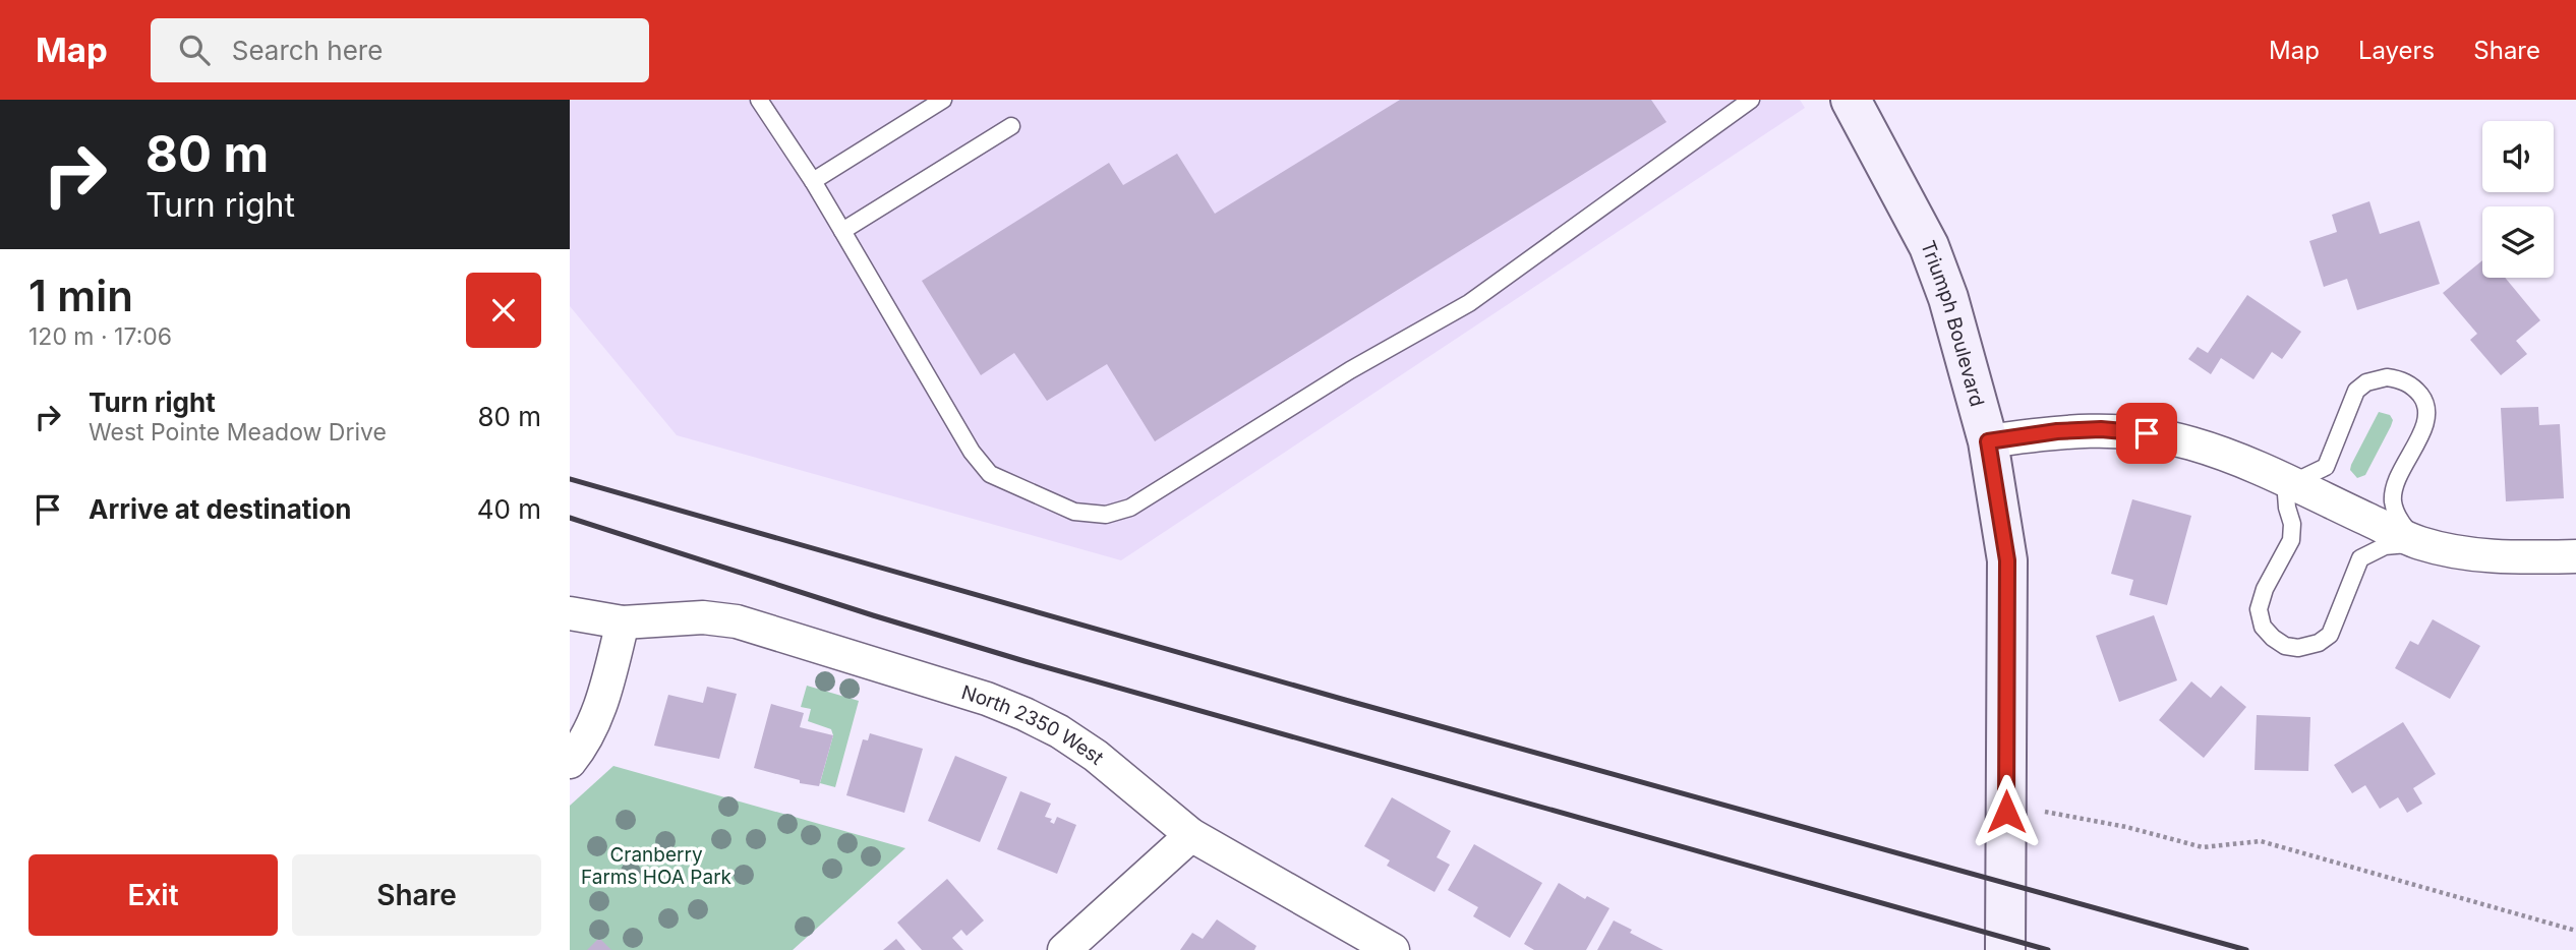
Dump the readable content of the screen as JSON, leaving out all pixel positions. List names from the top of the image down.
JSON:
{
  "streets": {
    "main road": ["Triumph Boulevard"],
    "street": ["North 2350 West"]
  },
  "parks": ["Cranberry Farms HOA Park"],
  "page": {
    "header": "Map",
    "search": "Search here",
    "nav": ["Map", "Layers", "Share"],
    "turn": ["80 m", "Turn right"],
    "heading": ["1 min", "120 m · 17:06"],
    "list": [
      {
        "name": "Turn right",
        "note": "West Pointe Meadow Drive",
        "value": "80 m"
      },
      {
        "name": "Arrive at destination",
        "value": "40 m"
      }
    ],
    "buttons": ["Exit", "Share"]
  }
}
